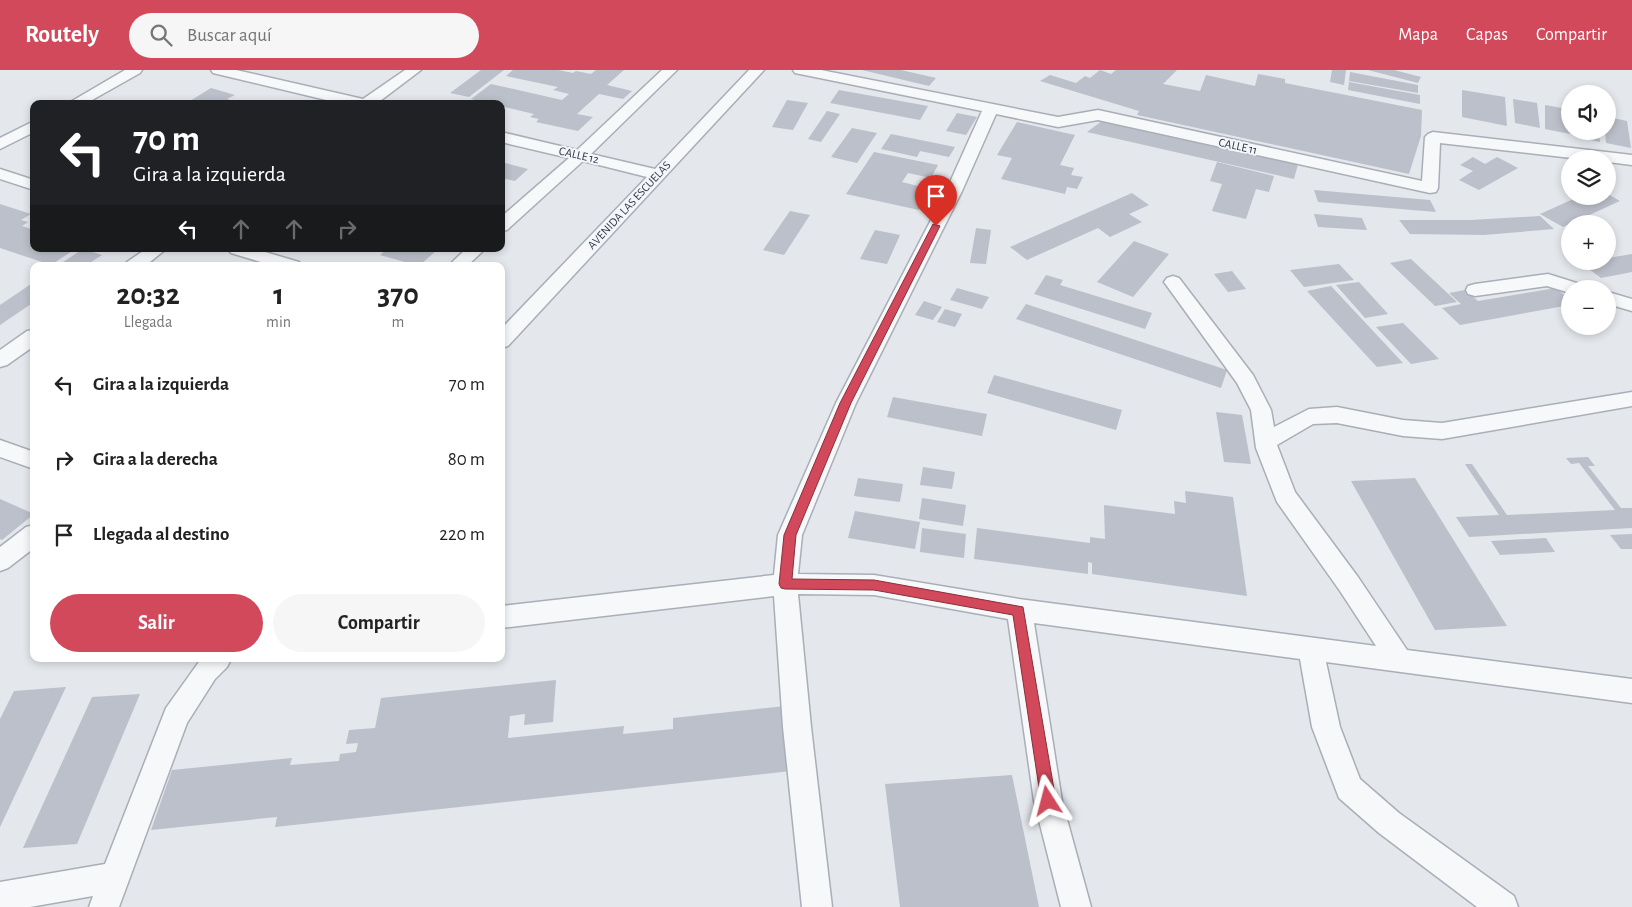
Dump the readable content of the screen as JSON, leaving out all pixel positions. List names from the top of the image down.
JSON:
{
  "streets": {
    "street": ["CALLE 11", "CALLE 12", "AVENIDA LAS ESCUELAS"]
  },
  "crossings": [
    ["CALLE 12", "AVENIDA LAS ESCUELAS"]
  ],
  "page": {
    "header": "Routely",
    "search": "Buscar aquí",
    "nav": ["Mapa", "Capas", "Compartir"],
    "map_buttons": ["+", "−"],
    "turn": ["70 m", "Gira a la izquierda"],
    "eta": [
      "20:32",
      "Llegada",
      "1",
      "min",
      "370",
      "m"
    ],
    "list": [
      {
        "name": "Gira a la izquierda",
        "value": "70 m"
      },
      {
        "name": "Gira a la derecha",
        "value": "80 m"
      },
      {
        "name": "Llegada al destino",
        "value": "220 m"
      }
    ],
    "buttons": ["Salir", "Compartir"]
  }
}
